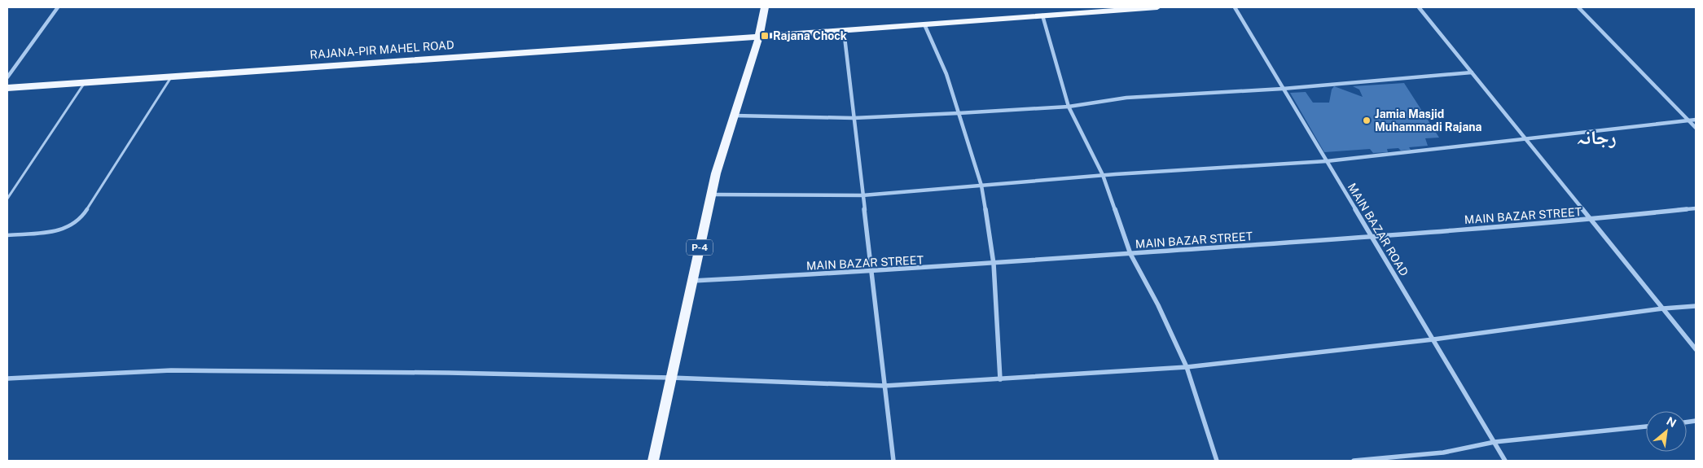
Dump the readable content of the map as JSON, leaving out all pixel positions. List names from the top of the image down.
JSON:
{
  "streets": {
    "main road": ["RAJANA-PIR MAHEL ROAD", "P-4"],
    "street": ["MAIN BAZAR STREET", "MAIN BAZAR ROAD"]
  },
  "crossings": [
    ["RAJANA-PIR MAHEL ROAD", "P-4"],
    ["MAIN BAZAR STREET", "MAIN BAZAR ROAD"],
    ["MAIN BAZAR STREET", "P-4"]
  ],
  "districts": ["رجانہ"],
  "places": {
    "transit": ["Rajana Chock"],
    "other": ["Jamia Masjid Muhammadi Rajana"]
  },
  "north": "top right"
}
